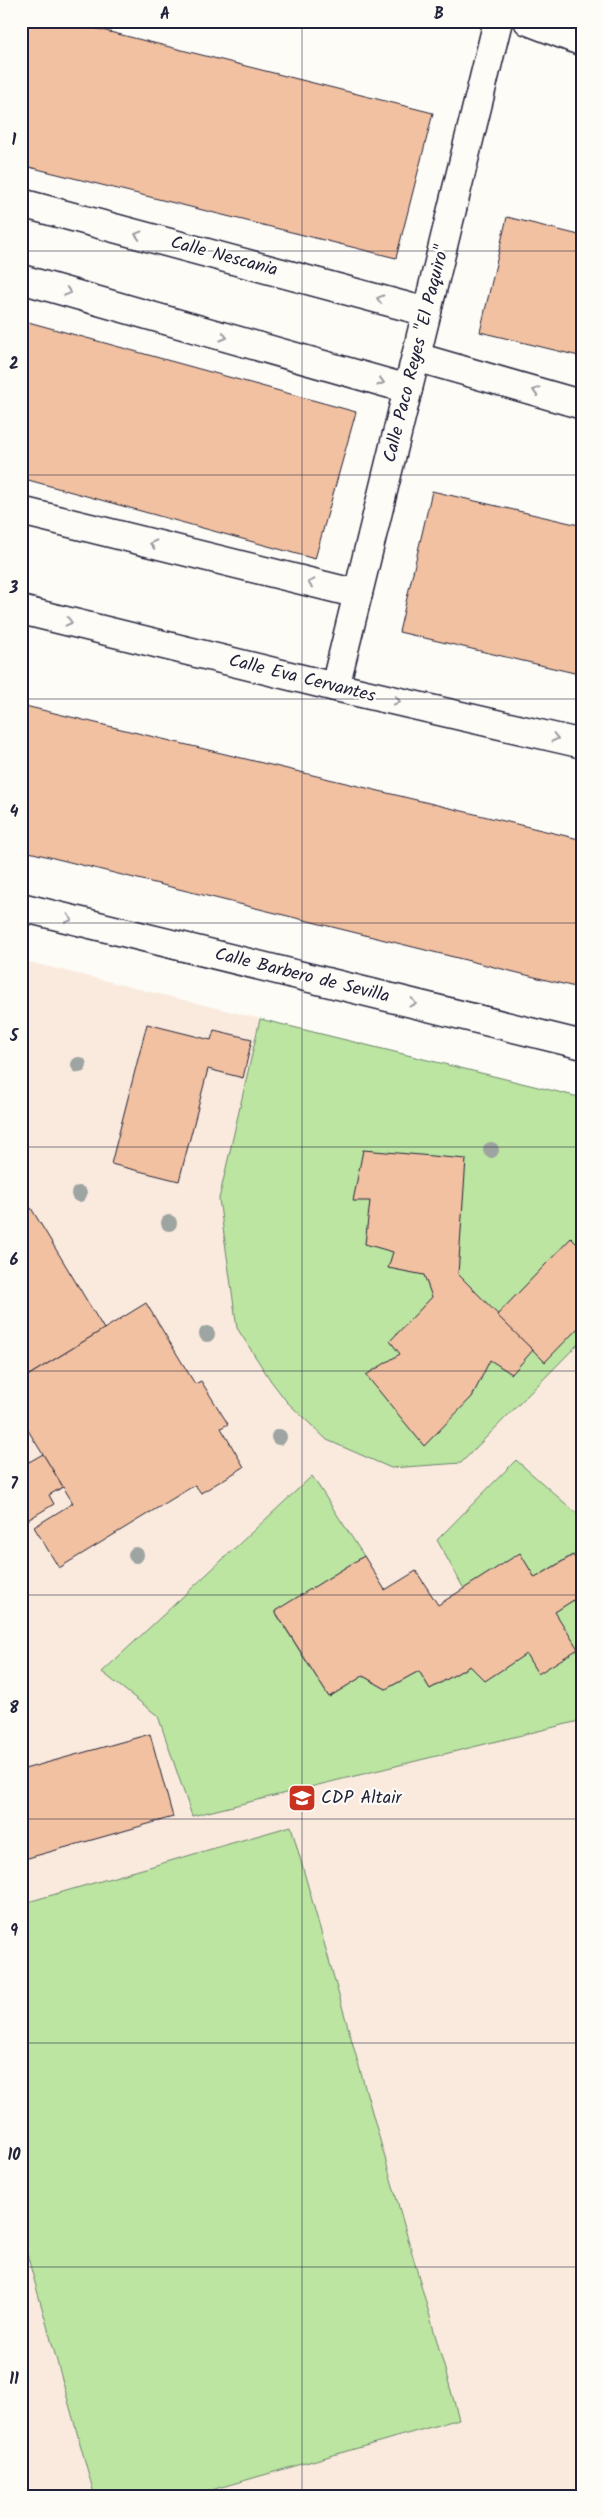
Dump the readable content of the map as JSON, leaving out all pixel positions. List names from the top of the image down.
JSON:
{
  "streets": {
    "street": [
      "Calle Nescania",
      "Calle Paco Reyes \"El Paquiro\"",
      "Calle Eva Cervantes",
      "Calle Barbero de Sevilla"
    ]
  },
  "crossings": [
    ["Calle Nescania", "Calle Paco Reyes \"El Paquiro\""],
    ["Calle Paco Reyes \"El Paquiro\"", "Calle Eva Cervantes"]
  ],
  "one_way": ["Calle Barbero de Sevilla"],
  "places": {
    "school or university": ["CDP Altair"]
  },
  "grid": {
    "columns": ["A", "B"],
    "rows": [
      "1",
      "2",
      "3",
      "4",
      "5",
      "6",
      "7",
      "8",
      "9",
      "10",
      "11"
    ]
  }
}
